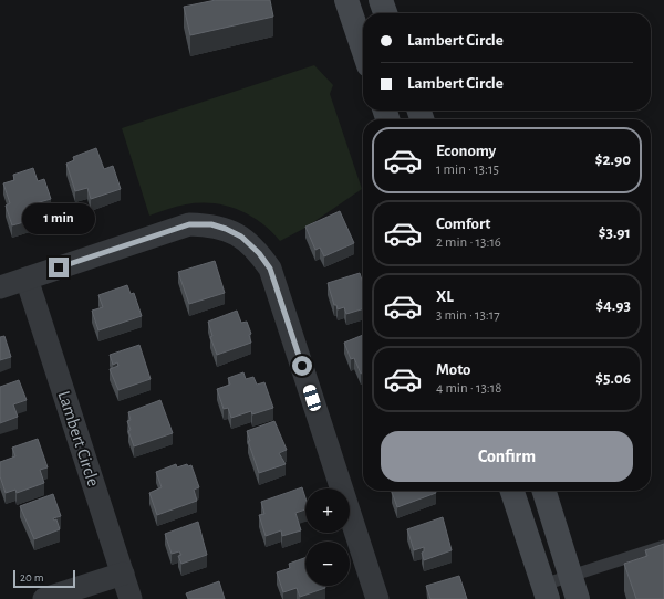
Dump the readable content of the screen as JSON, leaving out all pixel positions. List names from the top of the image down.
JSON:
{
  "streets": {
    "street": ["Lambert Circle"]
  },
  "scale_bar": "20 m",
  "page": {
    "banner": ["Lambert Circle", "Lambert Circle"],
    "list": [
      {
        "name": "Economy",
        "note": "1 min · 13:15",
        "value": "$2.90"
      },
      {
        "name": "Comfort",
        "note": "2 min · 13:16",
        "value": "$3.91"
      },
      {
        "name": "XL",
        "note": "3 min · 13:17",
        "value": "$4.93"
      },
      {
        "name": "Moto",
        "note": "4 min · 13:18",
        "value": "$5.06"
      }
    ],
    "bubble": "1 min",
    "buttons": "Confirm",
    "map_buttons": ["+", "−"],
    "scale": "20 m"
  }
}
